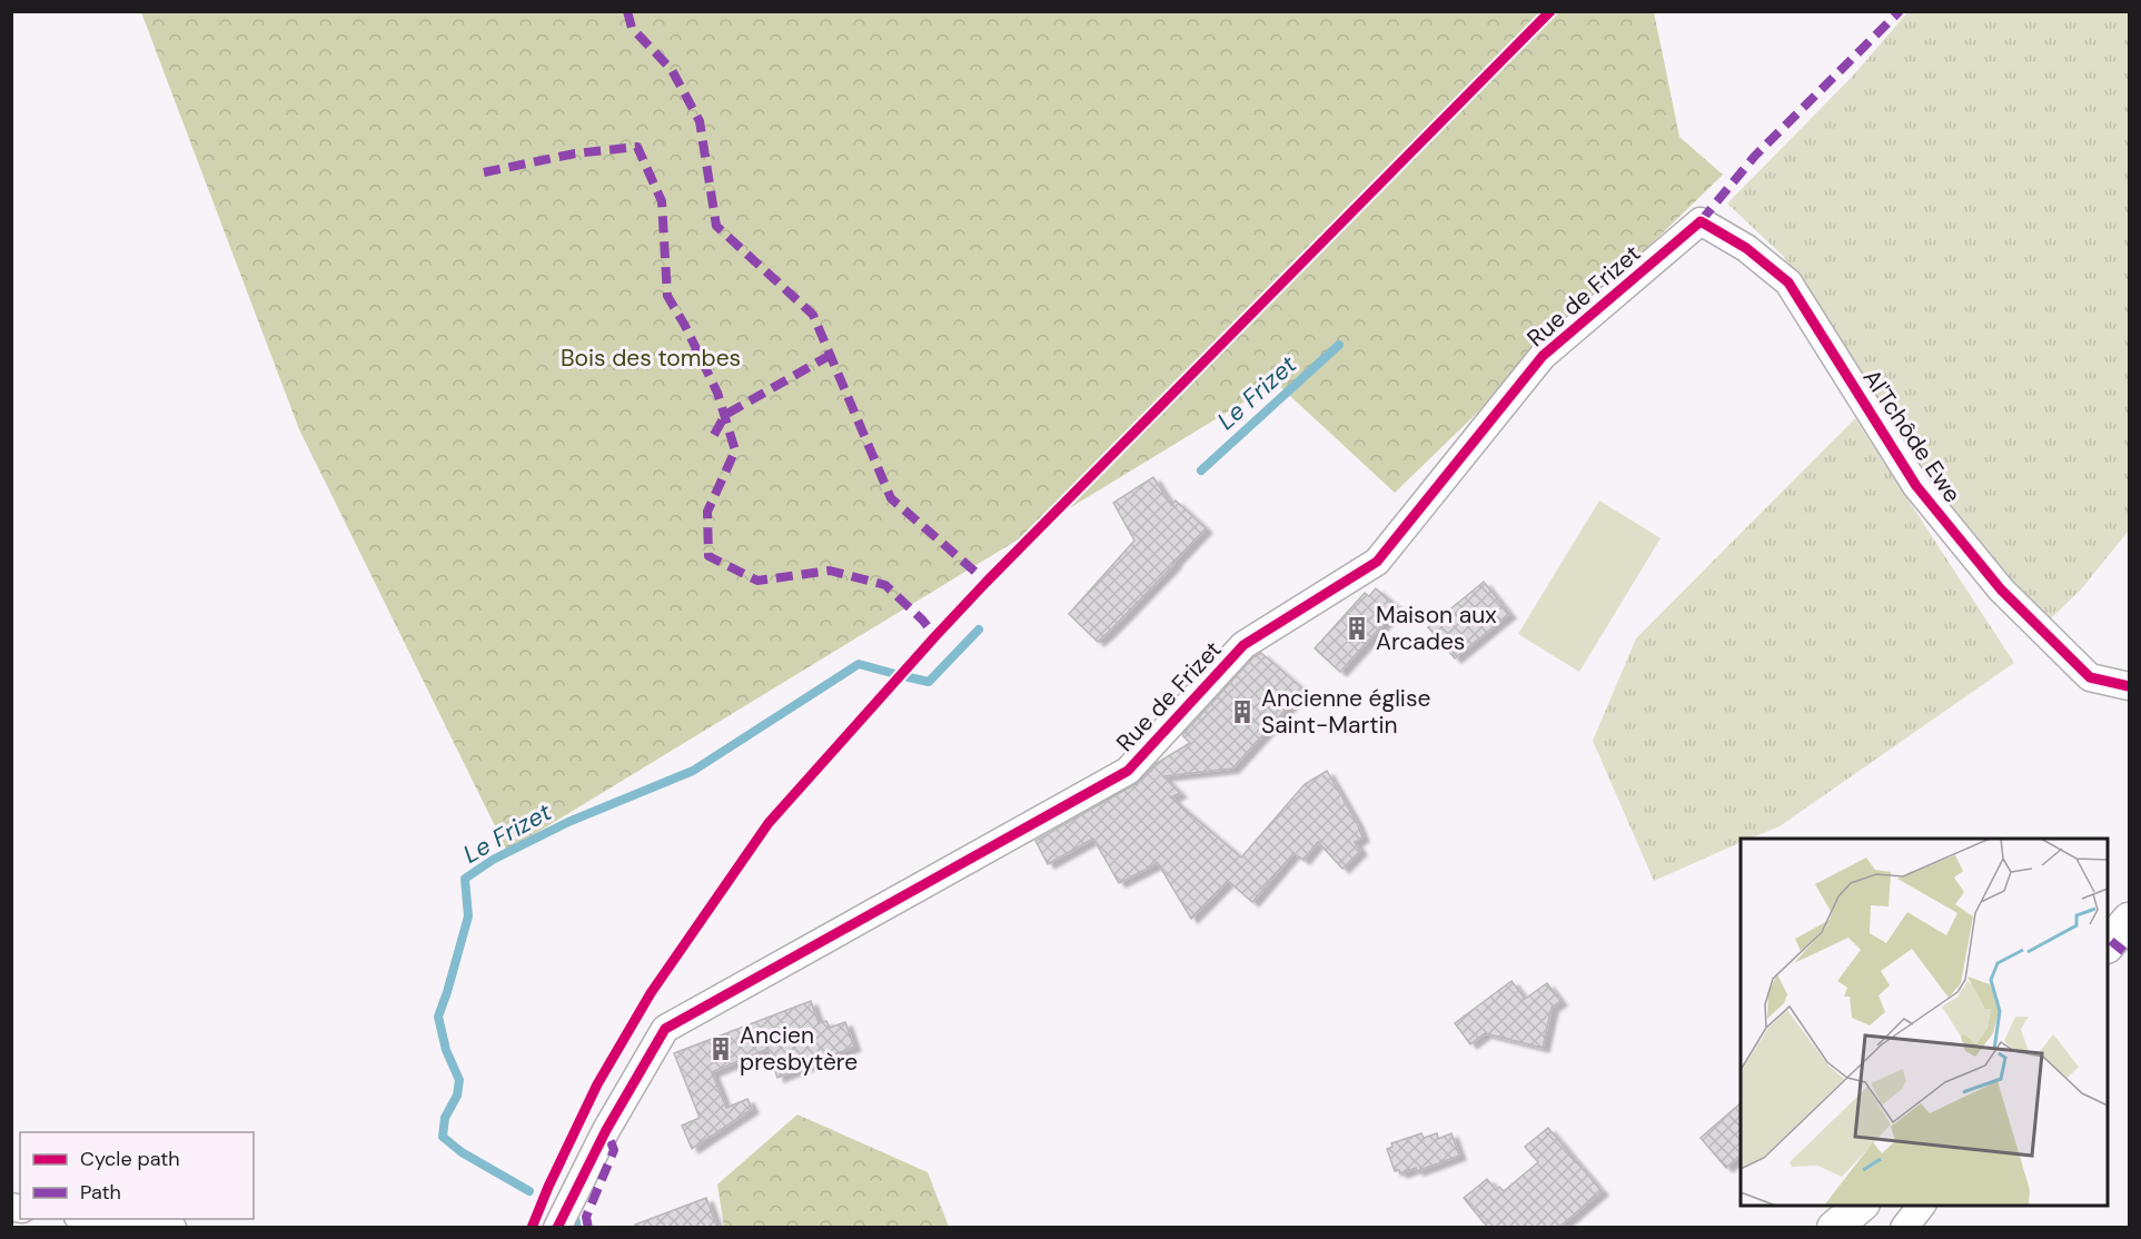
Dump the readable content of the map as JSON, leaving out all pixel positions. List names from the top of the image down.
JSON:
{
  "streets": {
    "street": ["Rue de Frizet", "Al'Tchôde Ewe"]
  },
  "crossings": [
    ["Rue de Frizet", "Al'Tchôde Ewe"]
  ],
  "water": ["Le Frizet"],
  "parks": ["Bois des tombes"],
  "places": {
    "building": ["Maison aux Arcades", "Ancienne église Saint-Martin", "Ancien presbytère"]
  },
  "legend": ["Cycle path", "Path"]
}
